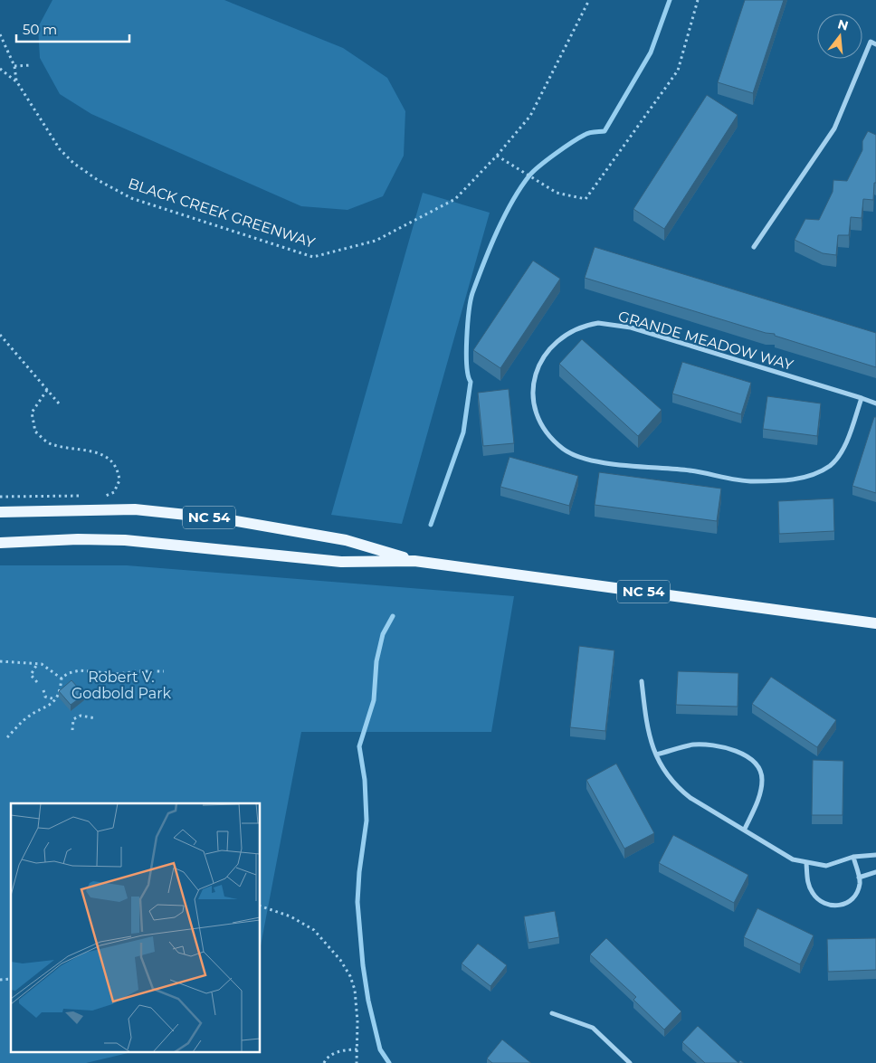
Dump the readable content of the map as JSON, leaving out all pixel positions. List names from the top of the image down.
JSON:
{
  "streets": {
    "main road": ["NC 54"],
    "street": ["GRANDE MEADOW WAY"],
    "path": ["BLACK CREEK GREENWAY"]
  },
  "parks": ["Robert V. Godbold Park"],
  "scale_bar": "50 m",
  "north": "top"
}
